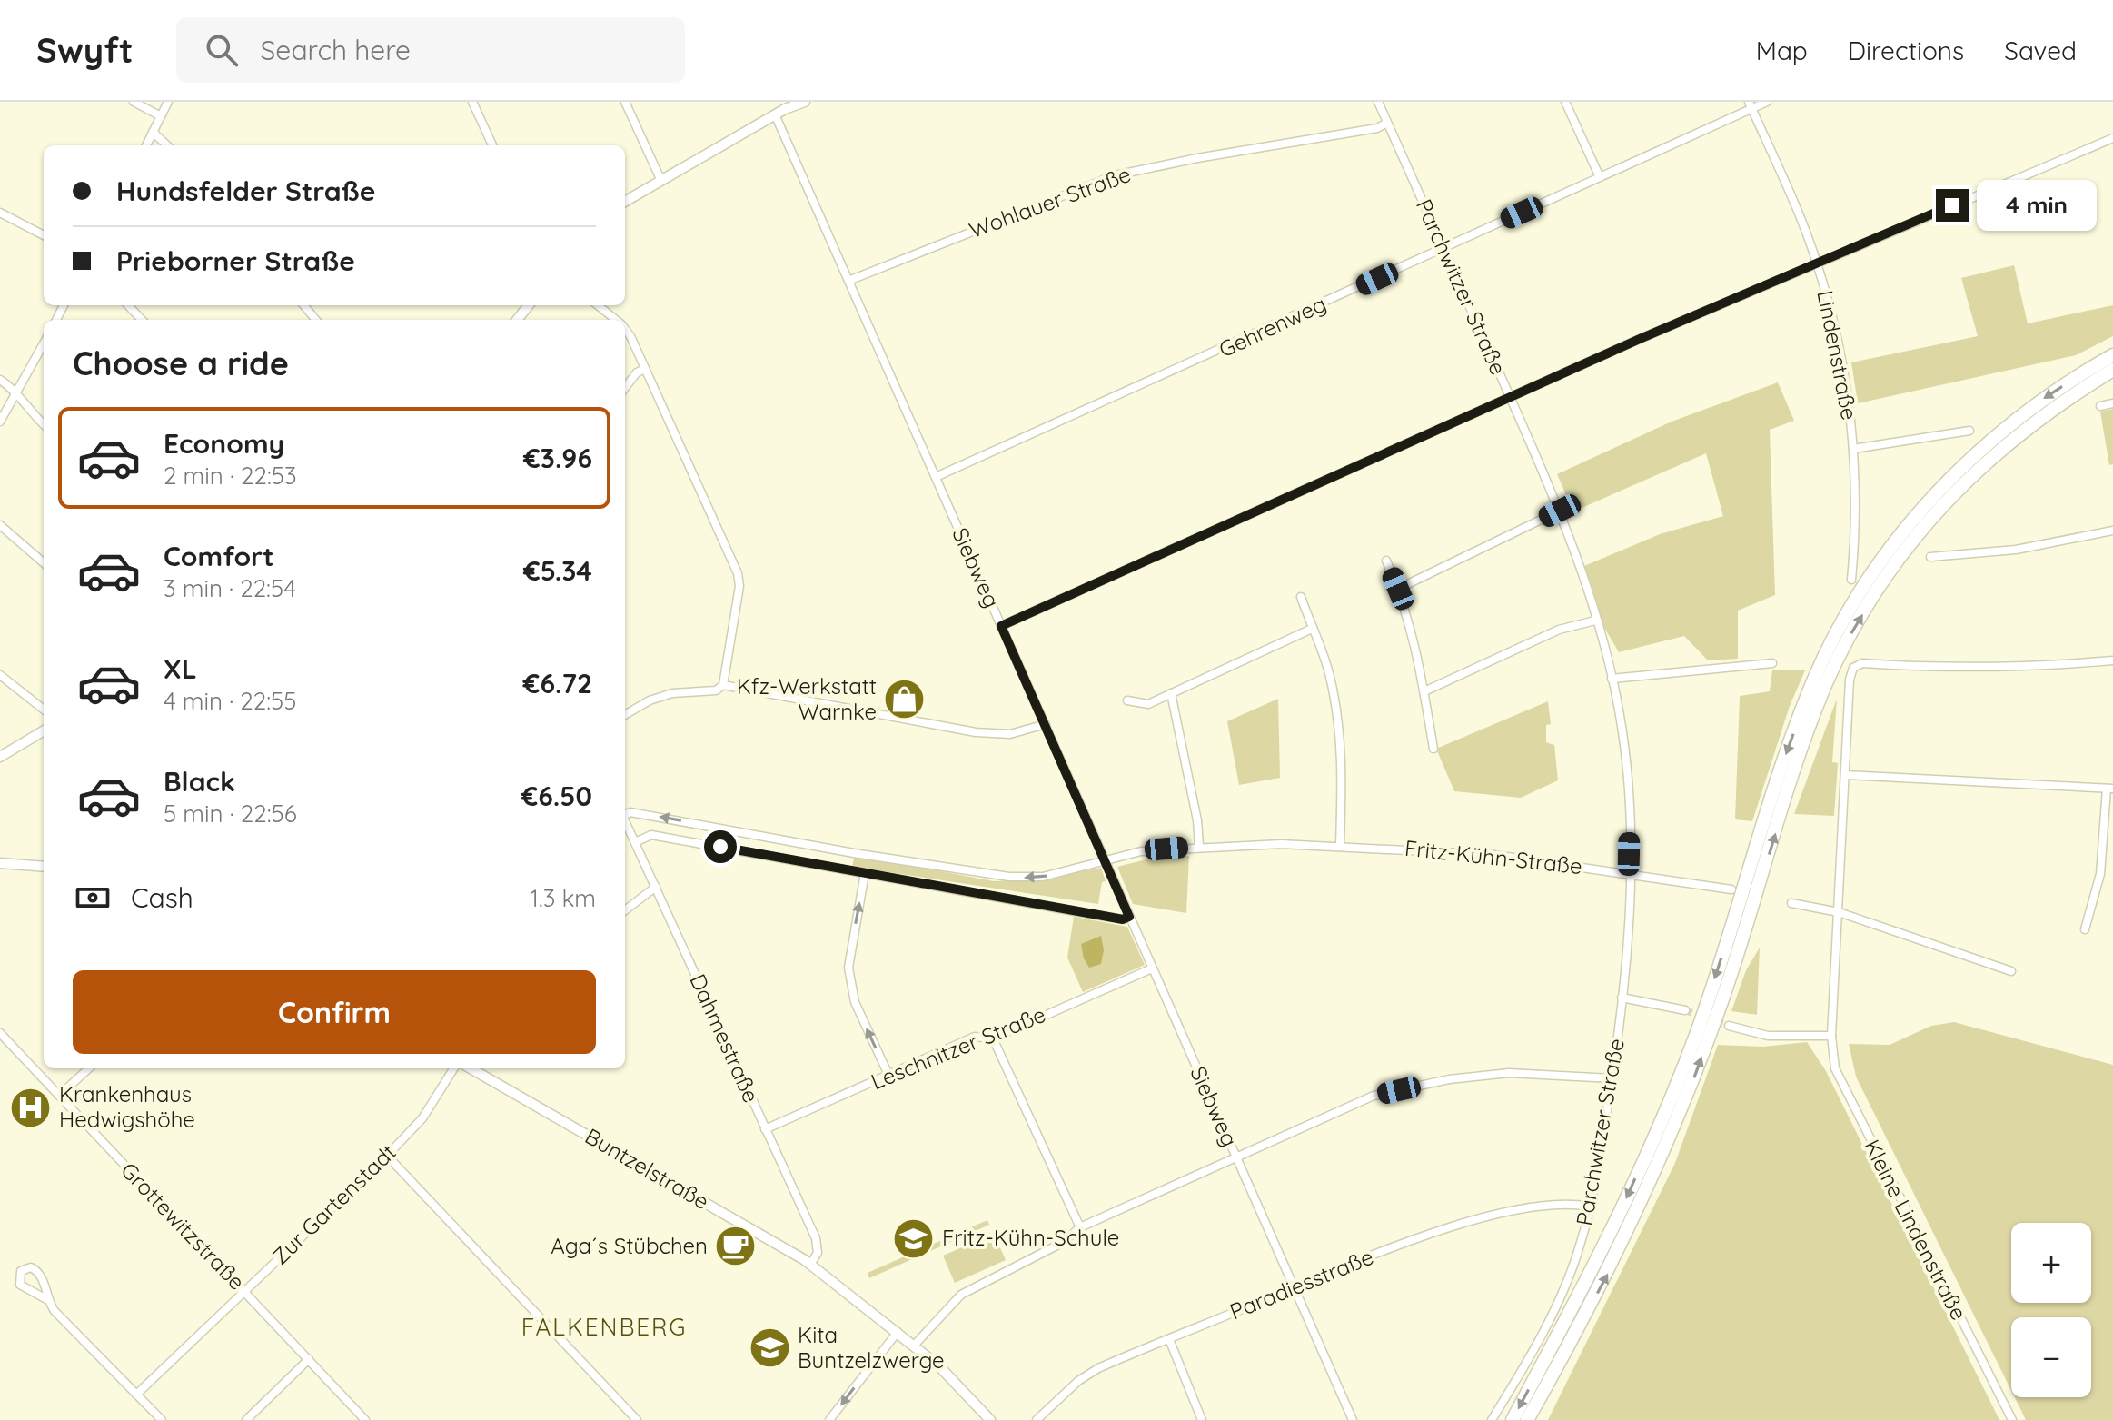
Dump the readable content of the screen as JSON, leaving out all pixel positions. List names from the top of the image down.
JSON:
{
  "streets": {
    "street": [
      "Wohlauer Straße",
      "Parchwitzer Straße",
      "Gehrenweg",
      "Lindenstraße",
      "Siebweg",
      "Fritz-Kühn-Straße",
      "Dahmestraße",
      "Leschnitzer Straße",
      "Buntzelstraße",
      "Zur Gartenstadt",
      "Grottewitzstraße",
      "Kleine Lindenstraße",
      "Paradiesstraße"
    ]
  },
  "crossings": [
    ["Wohlauer Straße", "Parchwitzer Straße"],
    ["Wohlauer Straße", "Siebweg"],
    ["Parchwitzer Straße", "Gehrenweg"],
    ["Parchwitzer Straße", "Fritz-Kühn-Straße"],
    ["Parchwitzer Straße", "Paradiesstraße"],
    ["Gehrenweg", "Lindenstraße"],
    ["Gehrenweg", "Siebweg"],
    ["Siebweg", "Fritz-Kühn-Straße"],
    ["Siebweg", "Leschnitzer Straße"],
    ["Siebweg", "Paradiesstraße"],
    ["Dahmestraße", "Leschnitzer Straße"],
    ["Dahmestraße", "Buntzelstraße"],
    ["Zur Gartenstadt", "Grottewitzstraße"]
  ],
  "districts": ["FALKENBERG"],
  "places": {
    "shop": ["Kfz-Werkstatt Warnke"],
    "hospital": ["Krankenhaus Hedwigshöhe"],
    "school or university": ["Fritz-Kühn-Schule", "Kita Buntzelzwerge"],
    "cafe": ["Aga´s Stübchen"]
  },
  "page": {
    "header": "Swyft",
    "search": "Search here",
    "nav": ["Map", "Directions", "Saved"],
    "banner": ["Hundsfelder Straße", "Prieborner Straße"],
    "bubble": "4 min",
    "heading": "Choose a ride",
    "list": [
      {
        "name": "Economy",
        "note": "2 min · 22:53",
        "value": "€3.96"
      },
      {
        "name": "Comfort",
        "note": "3 min · 22:54",
        "value": "€5.34"
      },
      {
        "name": "XL",
        "note": "4 min · 22:55",
        "value": "€6.72"
      },
      {
        "name": "Black",
        "note": "5 min · 22:56",
        "value": "€6.50"
      }
    ],
    "pay": ["Cash", "1.3 km"],
    "buttons": "Confirm",
    "map_buttons": ["+", "−"]
  }
}
